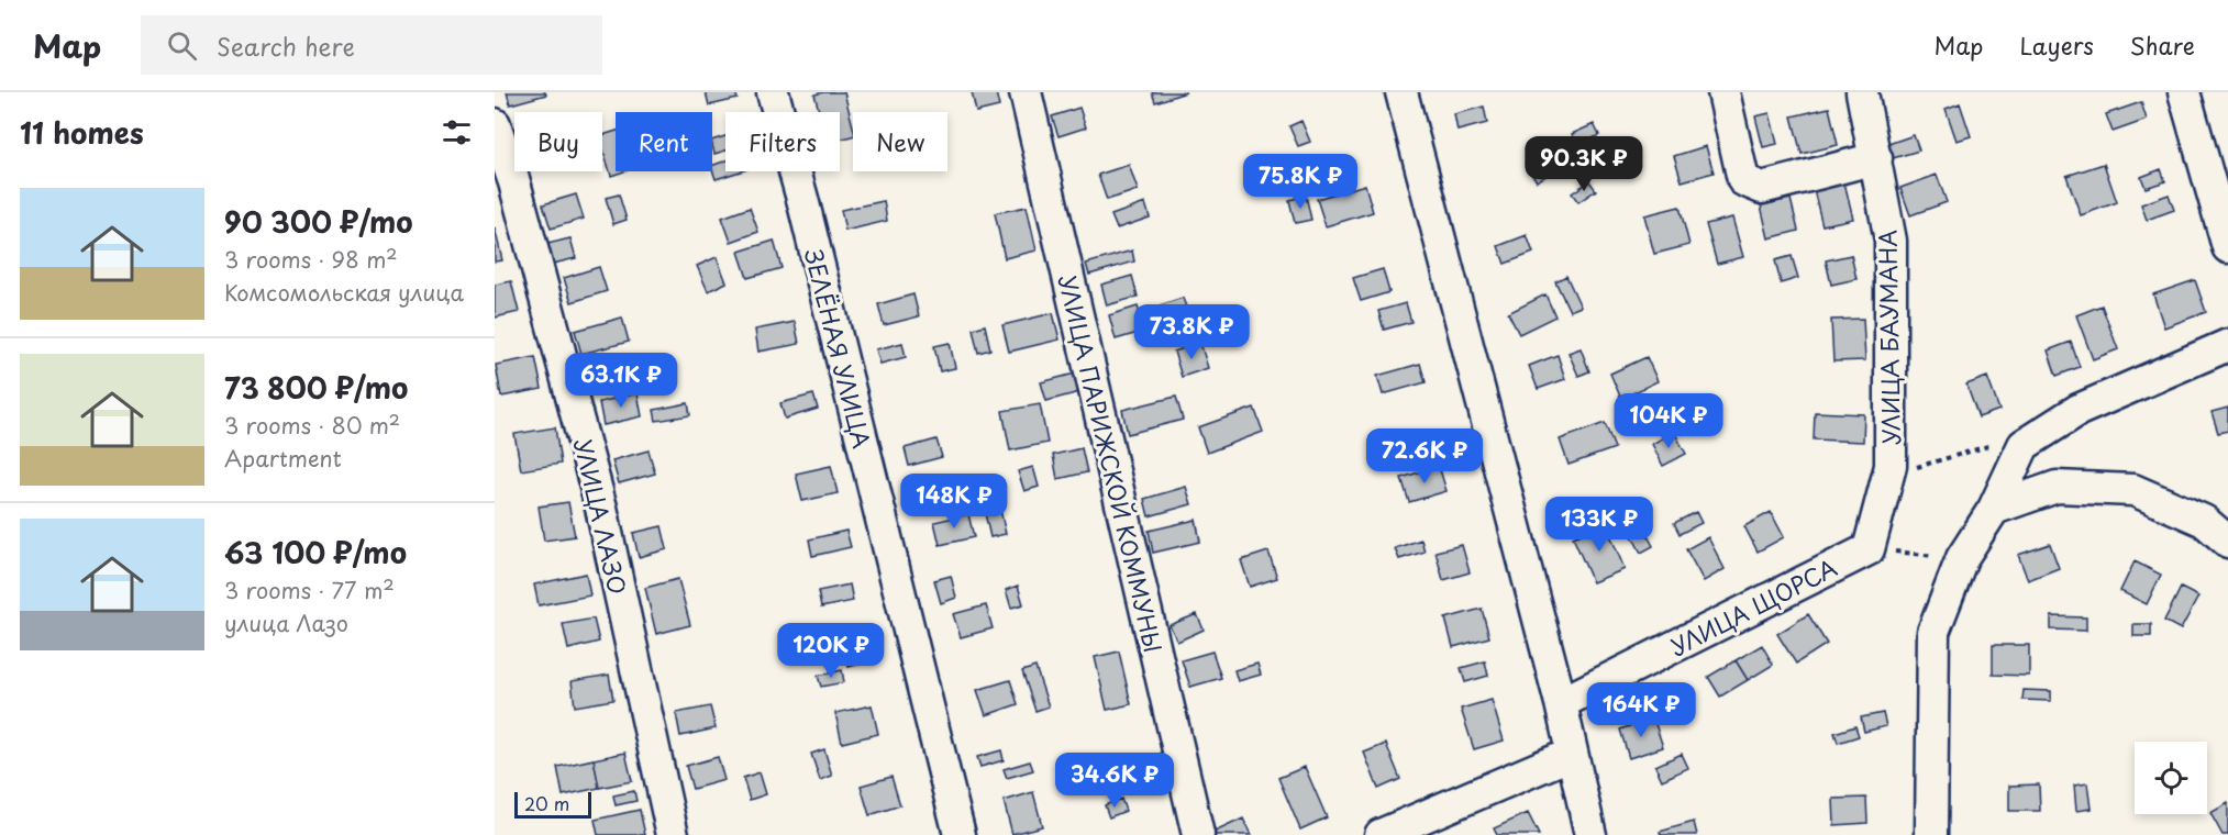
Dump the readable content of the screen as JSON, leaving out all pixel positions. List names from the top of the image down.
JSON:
{
  "streets": {
    "street": [
      "УЛИЦА БАУМАНА",
      "ЗЕЛЁНАЯ УЛИЦА",
      "УЛИЦА ПАРИЖСКОЙ КОММУНЫ",
      "УЛИЦА ЛАЗО",
      "УЛИЦА ЩОРСА"
    ]
  },
  "scale_bar": "20 m",
  "page": {
    "header": "Map",
    "search": "Search here",
    "nav": ["Map", "Layers", "Share"],
    "heading": "11 homes",
    "chip": [
      "Buy",
      "Rent",
      "Filters",
      "New"
    ],
    "price": [
      "90.3K ₽",
      "75.8K ₽",
      "73.8K ₽",
      "63.1K ₽",
      "104K ₽",
      "72.6K ₽",
      "148K ₽",
      "133K ₽",
      "120K ₽",
      "164K ₽",
      "34.6K ₽"
    ],
    "list": [
      {
        "name": "90 300 ₽/mo",
        "note": "3 rooms · 98 m² · Комсомольская улица"
      },
      {
        "name": "73 800 ₽/mo",
        "note": "3 rooms · 80 m² · Apartment"
      },
      {
        "name": "63 100 ₽/mo",
        "note": "3 rooms · 77 m² · улица Лазо"
      }
    ],
    "scale": "20 m"
  }
}
